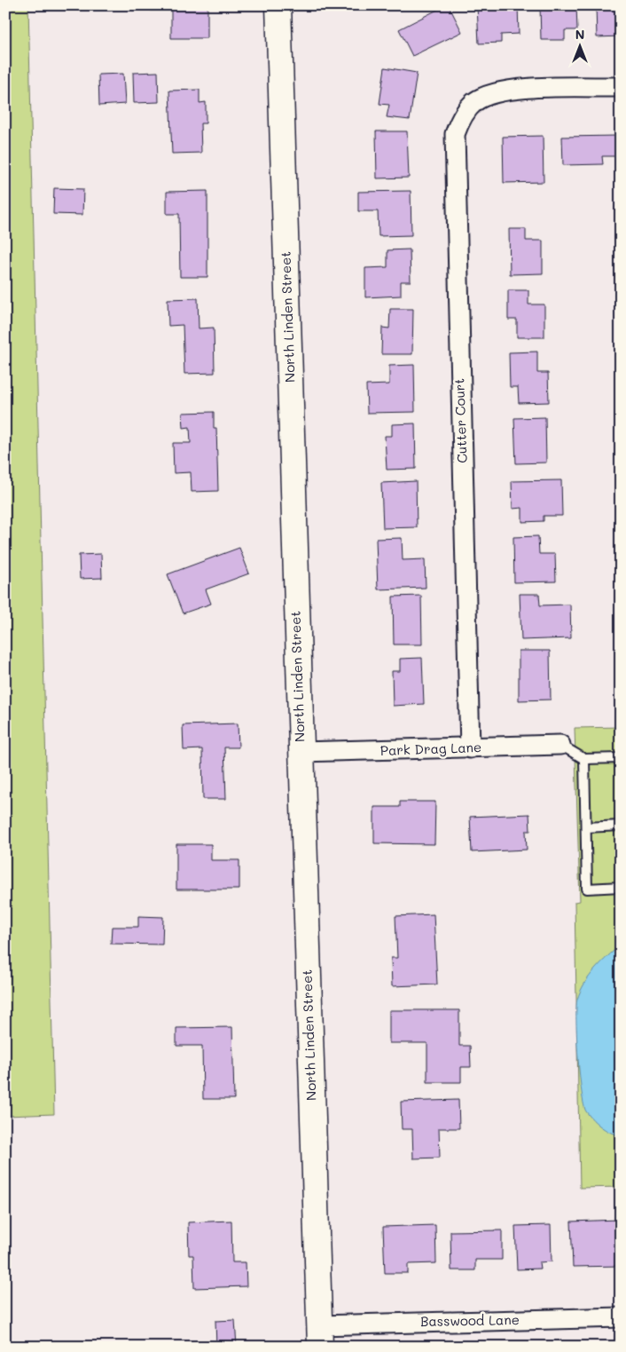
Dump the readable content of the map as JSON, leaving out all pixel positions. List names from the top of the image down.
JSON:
{
  "streets": {
    "main road": ["North Linden Street"],
    "street": ["Cutter Court", "Park Drag Lane", "Basswood Lane"]
  },
  "crossings": [
    ["North Linden Street", "Park Drag Lane"],
    ["North Linden Street", "Basswood Lane"],
    ["Cutter Court", "Park Drag Lane"]
  ],
  "north": "top"
}
